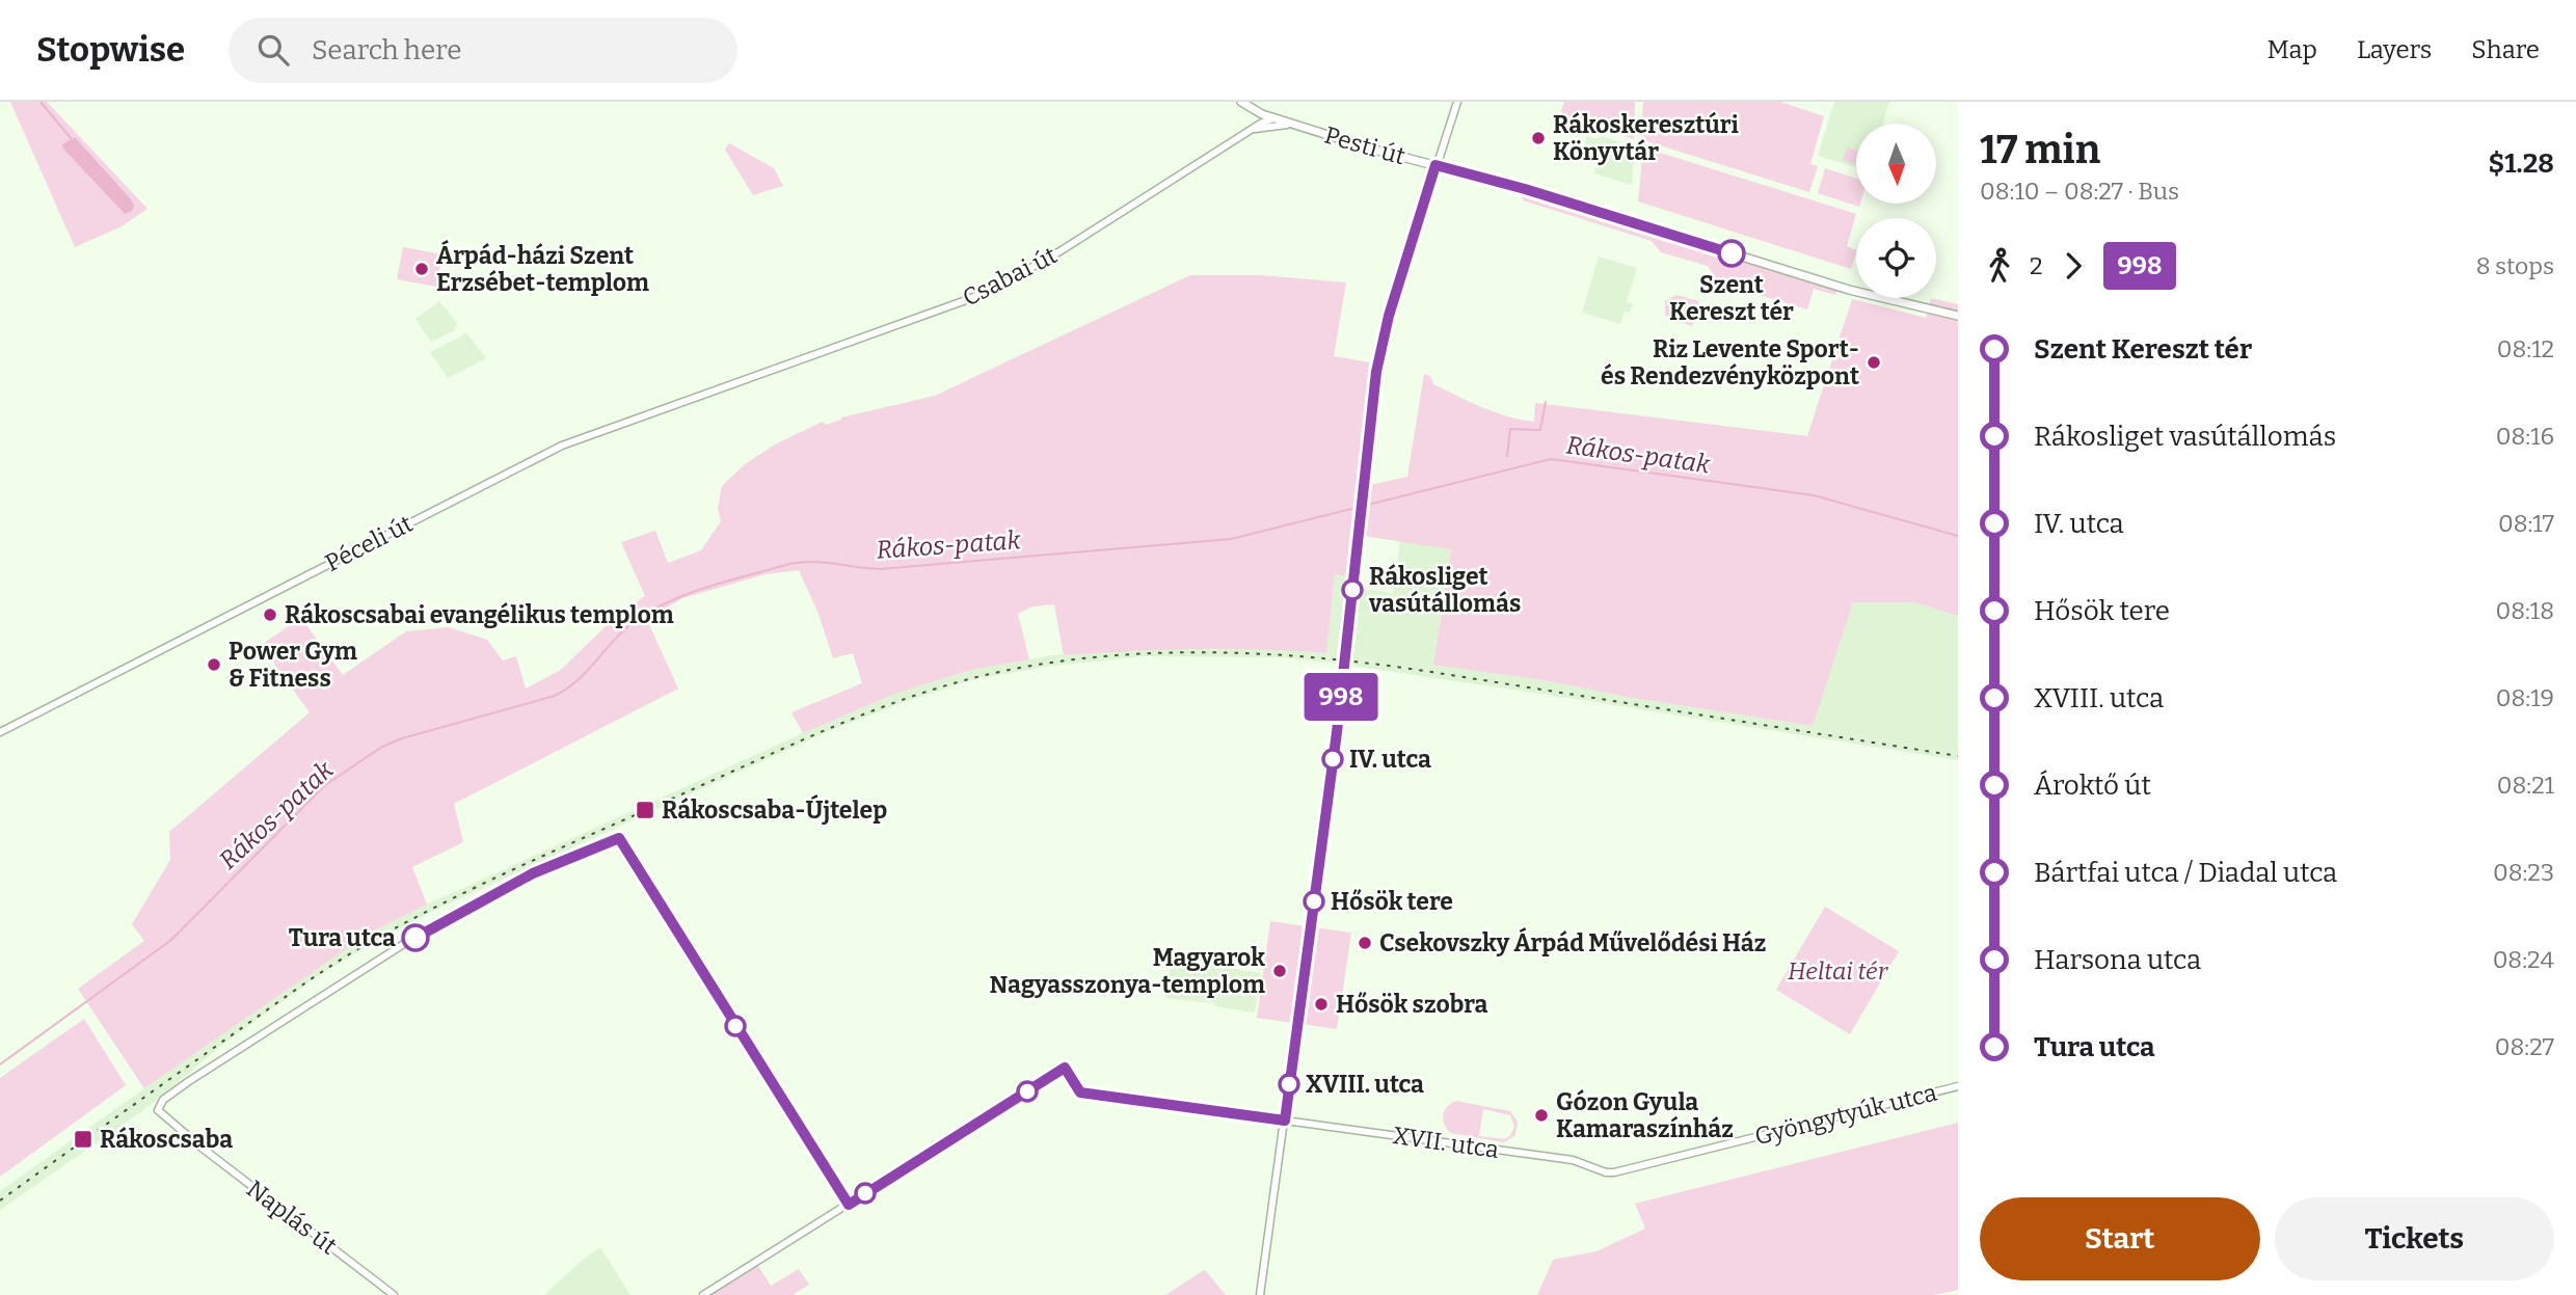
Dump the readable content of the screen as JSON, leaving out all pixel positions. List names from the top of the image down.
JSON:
{
  "streets": {
    "main road": ["Pesti út"],
    "street": [
      "Csabai út",
      "Péceli út",
      "Gyöngytyúk utca",
      "XVII. utca",
      "Naplás út"
    ]
  },
  "crossings": [
    ["Pesti út", "Csabai út"],
    ["Csabai út", "Péceli út"],
    ["Gyöngytyúk utca", "XVII. utca"]
  ],
  "water": ["Rákos-patak"],
  "parks": ["Heltai tér"],
  "places": {
    "other": [
      "Rákoskeresztúri Könyvtár",
      "Szent Kereszt tér",
      "Árpád-házi Szent Erzsébet-templom",
      "Riz Levente Sport- és Rendezvényközpont",
      "Rákosliget vasútállomás",
      "Rákoscsabai evangélikus templom",
      "Power Gym & Fitness",
      "IV. utca",
      "Hősök tere",
      "Tura utca",
      "Csekovszky Árpád Művelődési Ház",
      "Magyarok Nagyasszonya-templom",
      "Hősök szobra",
      "XVIII. utca",
      "Gózon Gyula Kamaraszínház"
    ],
    "transit": ["Rákoscsaba-Újtelep", "Rákoscsaba"]
  },
  "lines": ["bus line 998"],
  "north": "bottom",
  "page": {
    "header": "Stopwise",
    "search": "Search here",
    "nav": ["Map", "Layers", "Share"],
    "on_map": "998",
    "heading": ["17 min", "08:10 – 08:27 · Bus", "$1.28"],
    "legs": ["2", "998", "8 stops"],
    "list": [
      {
        "name": "Szent Kereszt tér",
        "value": "08:12"
      },
      {
        "name": "Rákosliget vasútállomás",
        "value": "08:16"
      },
      {
        "name": "IV. utca",
        "value": "08:17"
      },
      {
        "name": "Hősök tere",
        "value": "08:18"
      },
      {
        "name": "XVIII. utca",
        "value": "08:19"
      },
      {
        "name": "Ároktő út",
        "value": "08:21"
      },
      {
        "name": "Bártfai utca / Diadal utca",
        "value": "08:23"
      },
      {
        "name": "Harsona utca",
        "value": "08:24"
      },
      {
        "name": "Tura utca",
        "value": "08:27"
      }
    ],
    "buttons": ["Start", "Tickets"]
  }
}
